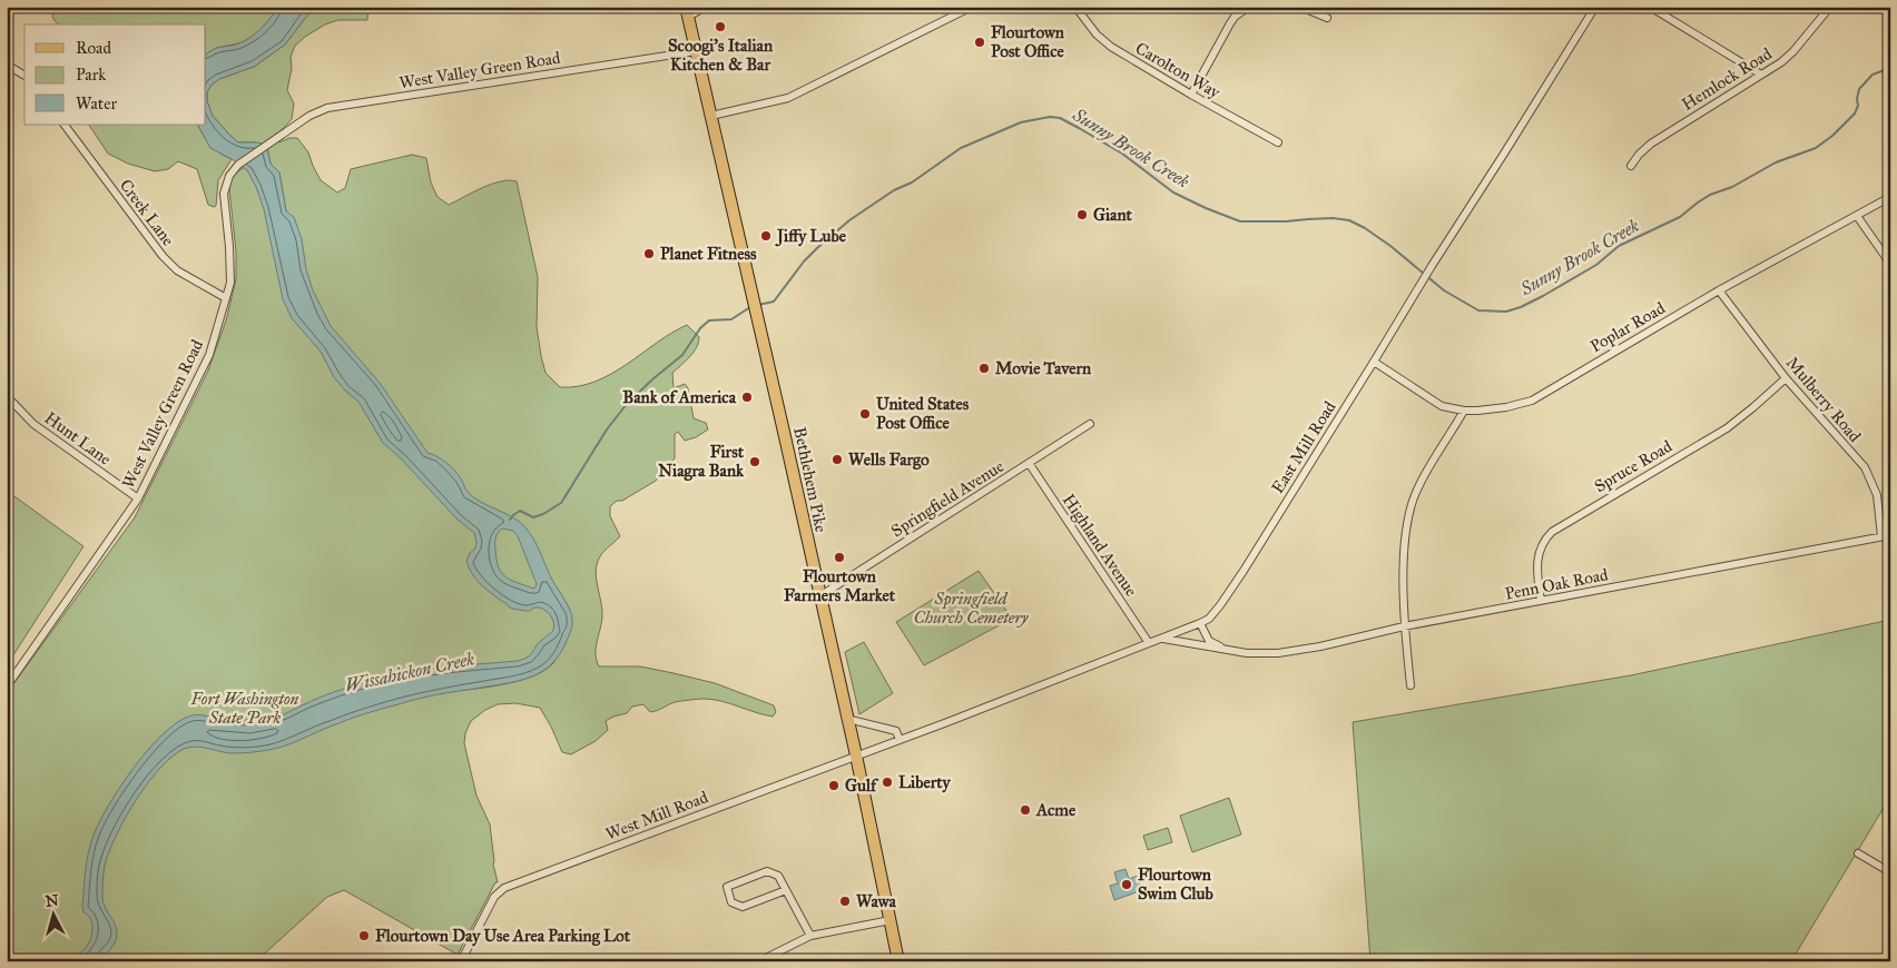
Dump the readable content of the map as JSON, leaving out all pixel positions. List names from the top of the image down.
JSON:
{
  "streets": {
    "main road": ["Bethlehem Pike"],
    "street": [
      "West Valley Green Road",
      "Carolton Way",
      "Hemlock Road",
      "Creek Lane",
      "Poplar Road",
      "Mulberry Road",
      "Hunt Lane",
      "East Mill Road",
      "Spruce Road",
      "Springfield Avenue",
      "Highland Avenue",
      "Penn Oak Road",
      "West Mill Road"
    ]
  },
  "crossings": [
    ["West Valley Green Road", "Creek Lane"],
    ["West Valley Green Road", "Hunt Lane"],
    ["West Valley Green Road", "Bethlehem Pike"],
    ["Poplar Road", "Mulberry Road"],
    ["Poplar Road", "East Mill Road"],
    ["Mulberry Road", "Spruce Road"],
    ["Mulberry Road", "Penn Oak Road"],
    ["East Mill Road", "Highland Avenue"],
    ["East Mill Road", "Penn Oak Road"],
    ["East Mill Road", "West Mill Road"],
    ["Spruce Road", "Penn Oak Road"],
    ["Bethlehem Pike", "Springfield Avenue"],
    ["Bethlehem Pike", "West Mill Road"],
    ["Springfield Avenue", "Highland Avenue"]
  ],
  "water": ["Sunny Brook Creek", "Wissahickon Creek"],
  "parks": ["Springfield Church Cemetery", "Fort Washington State Park"],
  "places": [
    "Scoogi's Italian Kitchen & Bar",
    "Flourtown Post Office",
    "Giant",
    "Jiffy Lube",
    "Planet Fitness",
    "Movie Tavern",
    "Bank of America",
    "United States Post Office",
    "Wells Fargo",
    "First Niagra Bank",
    "Flourtown Farmers Market",
    "Liberty",
    "Gulf",
    "Acme",
    "Flourtown Swim Club",
    "Wawa",
    "Flourtown Day Use Area Parking Lot"
  ],
  "legend": ["Road", "Park", "Water"],
  "north": "top"
}
